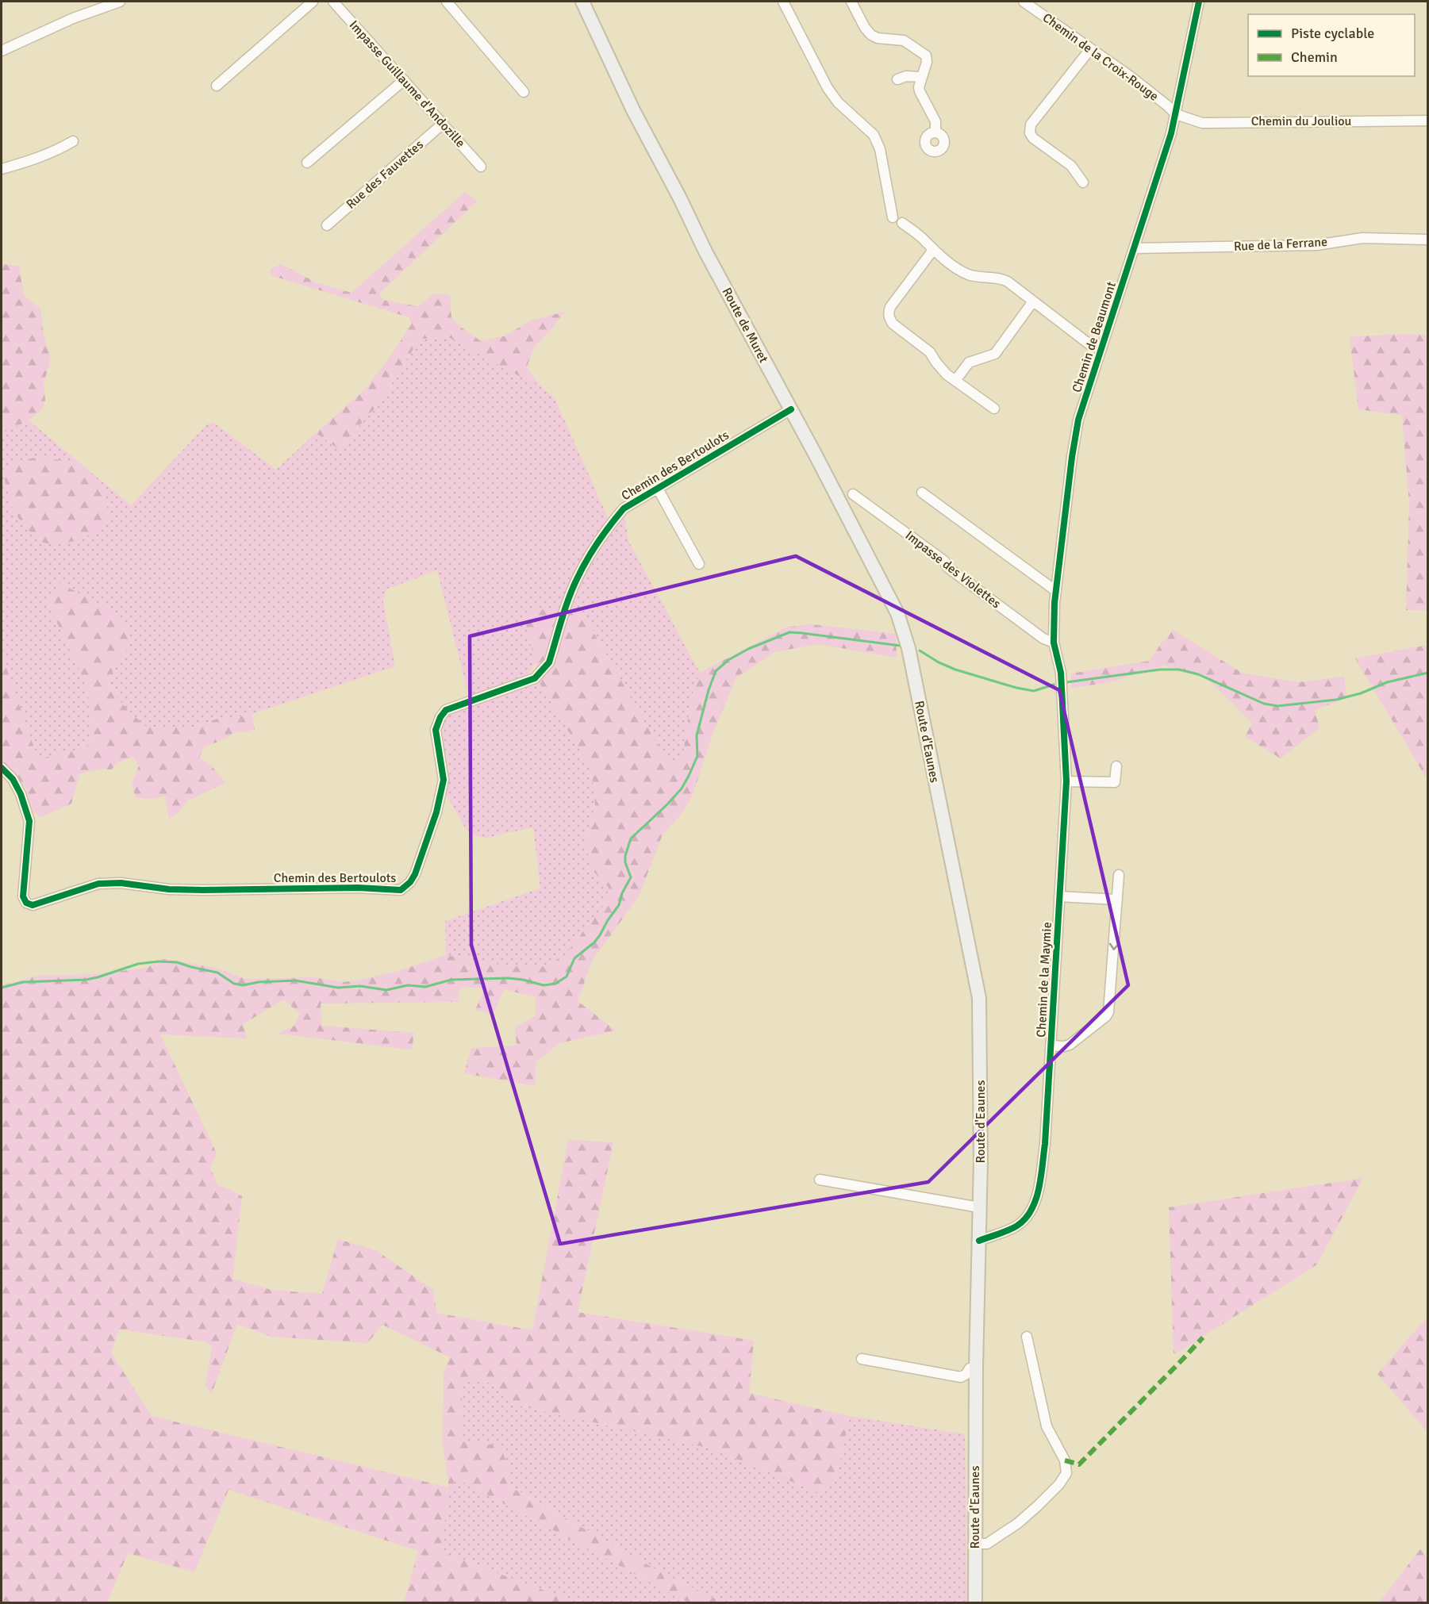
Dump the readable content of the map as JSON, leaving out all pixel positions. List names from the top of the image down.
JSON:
{
  "streets": {
    "main road": ["Route de Muret", "Route d'Eaunes"],
    "street": [
      "Chemin de la Croix-Rouge",
      "Impasse Guillaume d'Andozille",
      "Chemin du Jouliou",
      "Rue des Fauvettes",
      "Rue de la Ferrane",
      "Chemin de Beaumont",
      "Chemin des Bertoulots",
      "Impasse des Violettes",
      "Chemin de la Maymie"
    ]
  },
  "crossings": [
    ["Chemin de la Croix-Rouge", "Chemin du Jouliou"],
    ["Chemin de la Croix-Rouge", "Chemin de Beaumont"],
    ["Impasse Guillaume d'Andozille", "Rue des Fauvettes"],
    ["Chemin du Jouliou", "Chemin de Beaumont"],
    ["Rue de la Ferrane", "Chemin de Beaumont"],
    ["Route de Muret", "Chemin des Bertoulots"],
    ["Route de Muret", "Route d'Eaunes"],
    ["Chemin de Beaumont", "Impasse des Violettes"],
    ["Chemin de Beaumont", "Chemin de la Maymie"],
    ["Route d'Eaunes", "Chemin de la Maymie"]
  ],
  "legend": ["Piste cyclable", "Chemin"]
}
